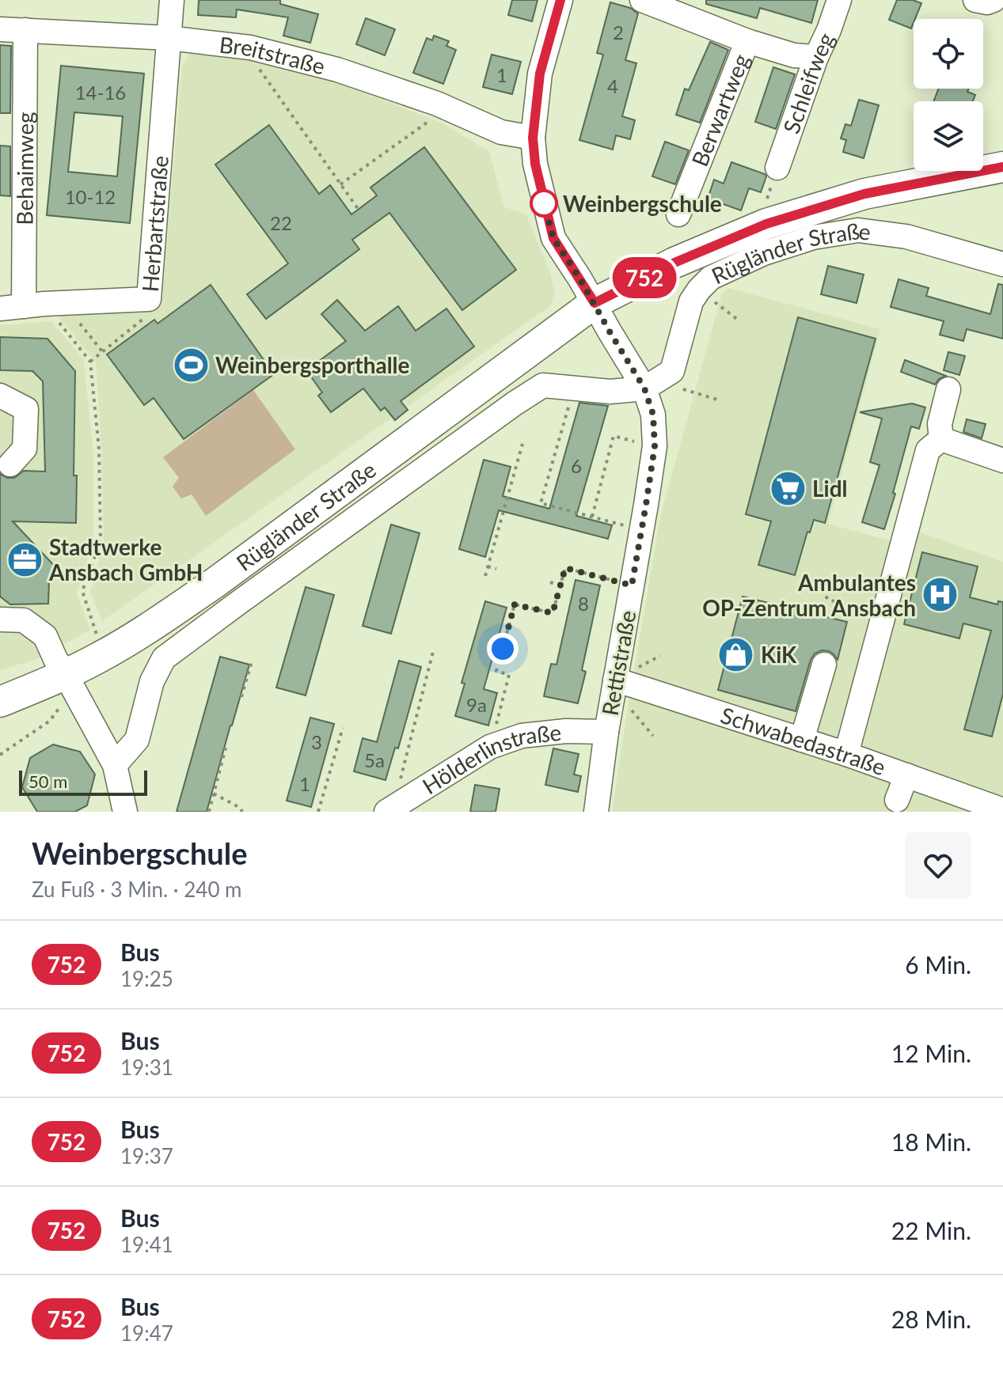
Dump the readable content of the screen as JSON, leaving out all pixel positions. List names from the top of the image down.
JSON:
{
  "streets": {
    "main road": ["Rügländer Straße"],
    "street": [
      "Breitstraße",
      "Schleifweg",
      "Berwartweg",
      "Behaimweg",
      "Herbartstraße",
      "Rettistraße",
      "Schwabedastraße",
      "Hölderlinstraße"
    ]
  },
  "crossings": [
    ["Breitstraße", "Behaimweg"],
    ["Breitstraße", "Herbartstraße"],
    ["Breitstraße", "Rettistraße"],
    ["Schleifweg", "Berwartweg"],
    ["Behaimweg", "Herbartstraße"],
    ["Rügländer Straße", "Rettistraße"],
    ["Rettistraße", "Schwabedastraße"],
    ["Rettistraße", "Hölderlinstraße"]
  ],
  "places": {
    "other": ["Weinbergschule"],
    "sports": ["Weinbergsporthalle"],
    "supermarket": ["Lidl"],
    "office": ["Stadtwerke Ansbach GmbH"],
    "hospital": ["Ambulantes OP-Zentrum Ansbach"],
    "shop": ["KiK"]
  },
  "lines": ["bus line 752"],
  "house_numbers": [
    "2",
    "1",
    "4",
    "14-16",
    "10-12",
    "22",
    "6",
    "8",
    "9a",
    "3",
    "5a",
    "1"
  ],
  "scale_bar": "50 m",
  "page": {
    "on_map": "752",
    "scale": "50 m",
    "heading": ["Weinbergschule", "Zu Fuß · 3 Min. · 240 m"],
    "list": [
      {
        "mark": "752",
        "name": "Bus",
        "note": "19:25",
        "value": "6 Min."
      },
      {
        "mark": "752",
        "name": "Bus",
        "note": "19:31",
        "value": "12 Min."
      },
      {
        "mark": "752",
        "name": "Bus",
        "note": "19:37",
        "value": "18 Min."
      },
      {
        "mark": "752",
        "name": "Bus",
        "note": "19:41",
        "value": "22 Min."
      },
      {
        "mark": "752",
        "name": "Bus",
        "note": "19:47",
        "value": "28 Min."
      }
    ]
  }
}
